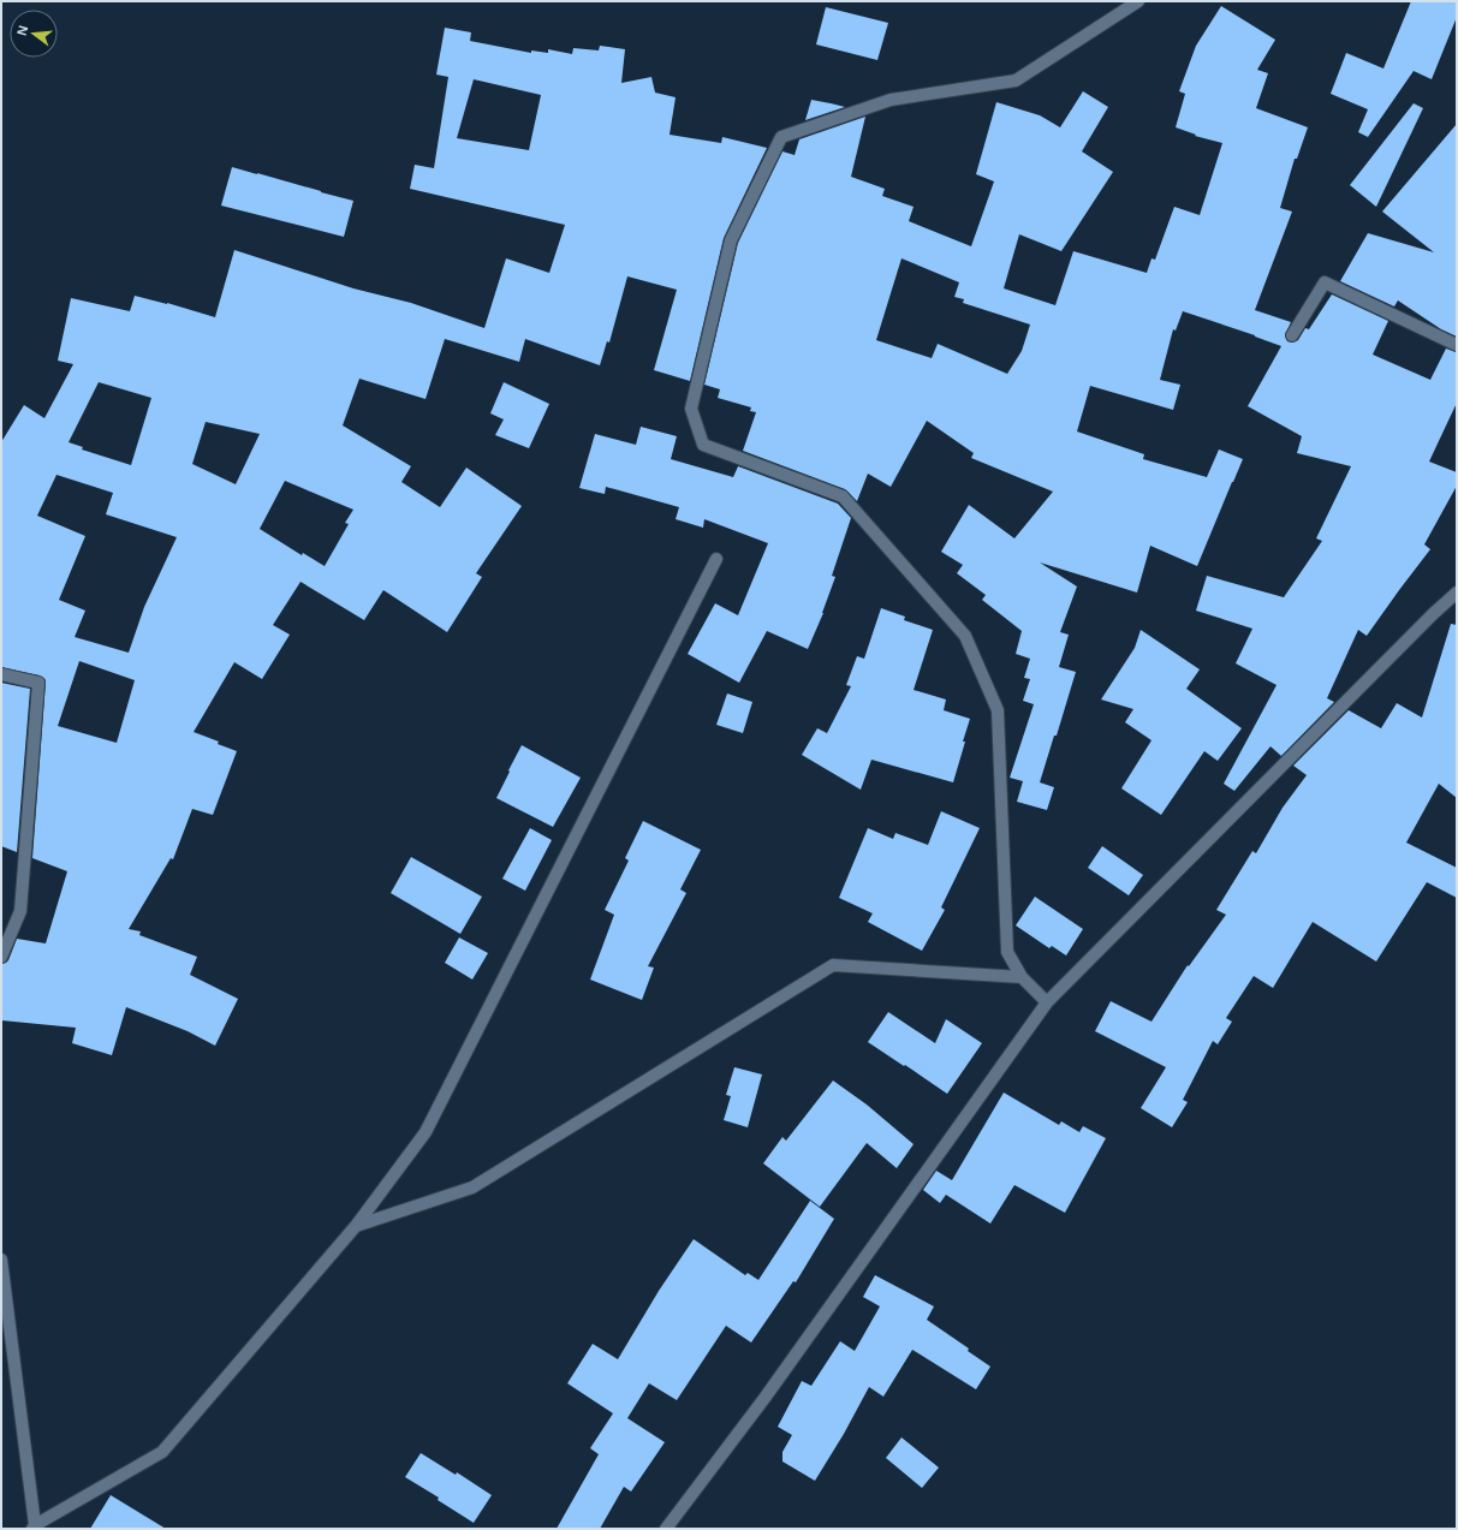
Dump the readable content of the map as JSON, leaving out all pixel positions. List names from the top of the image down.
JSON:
{
  "north": "left"
}
